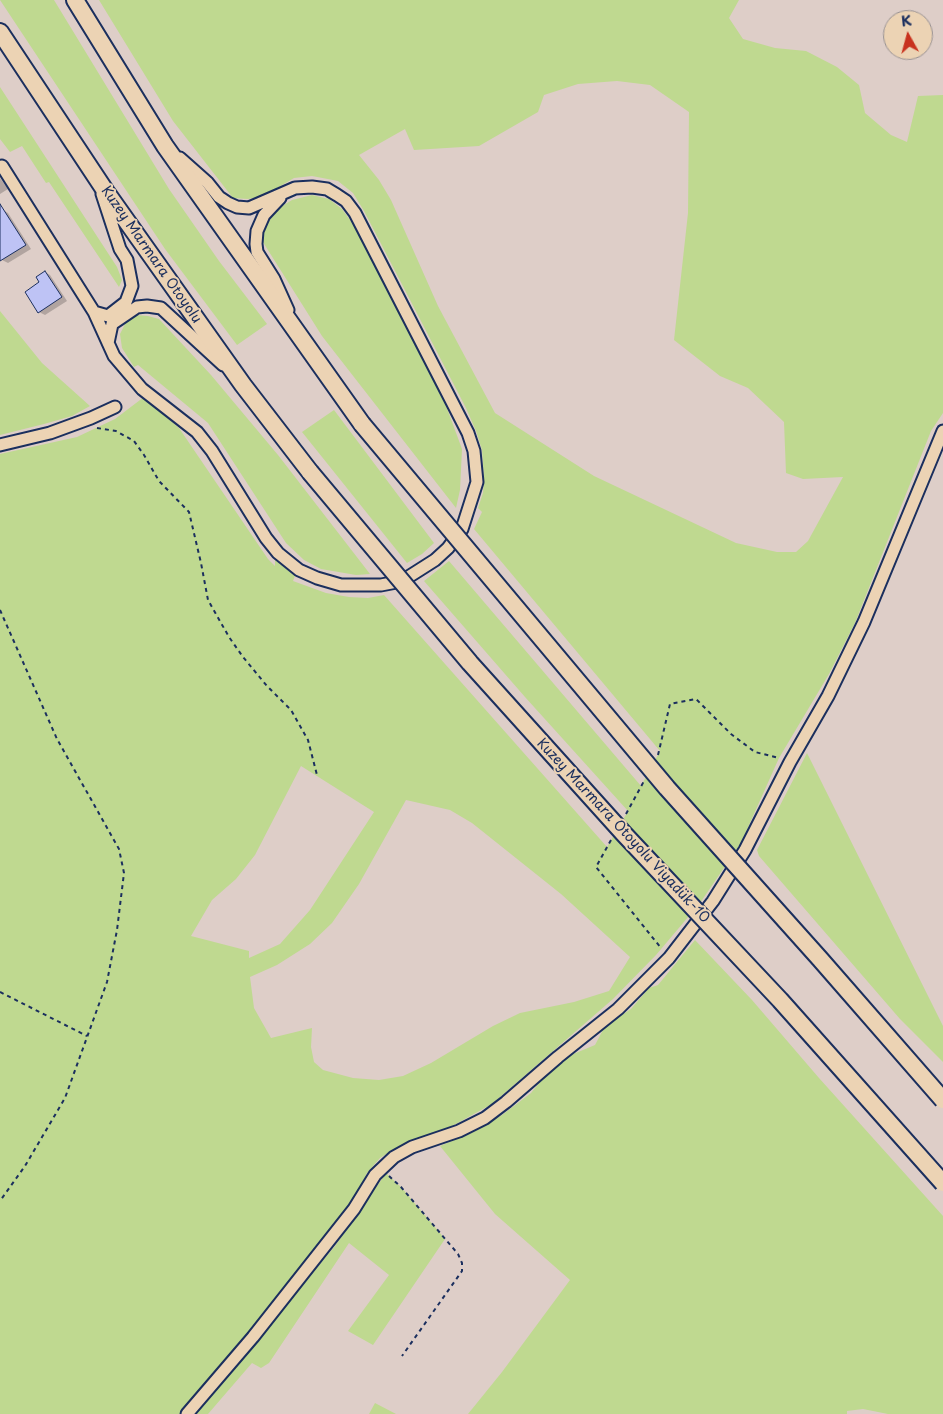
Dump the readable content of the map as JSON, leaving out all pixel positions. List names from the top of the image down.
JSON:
{
  "streets": {
    "highway": ["Kuzey Marmara Otoyolu", "Kuzey Marmara Otoyolu Viyadük-10"]
  },
  "crossings": [
    ["Kuzey Marmara Otoyolu", "Kuzey Marmara Otoyolu Viyadük-10"]
  ],
  "north": "top"
}
